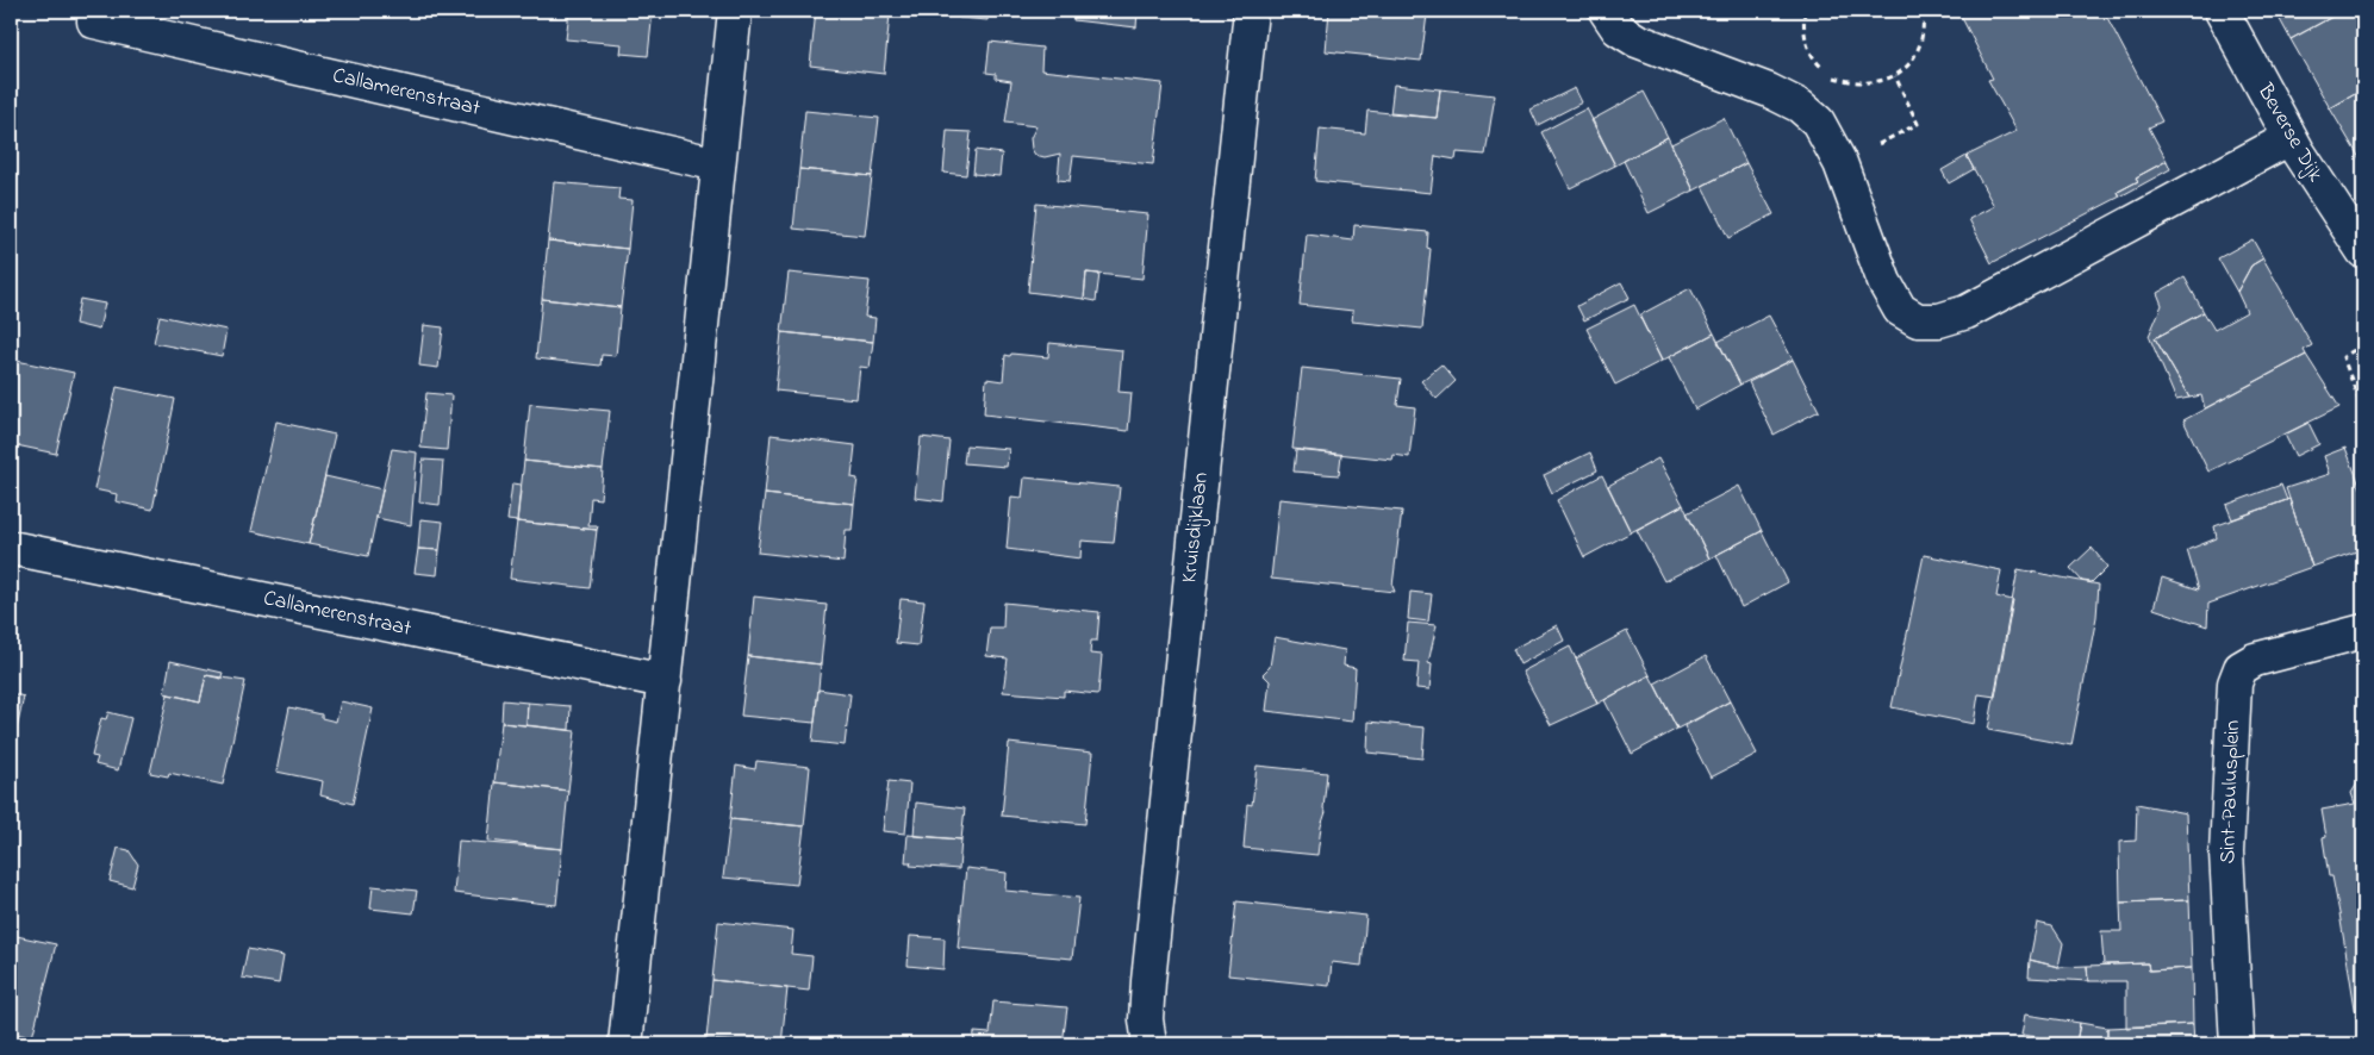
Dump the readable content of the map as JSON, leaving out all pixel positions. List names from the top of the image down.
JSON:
{
  "streets": {
    "street": [
      "Callamerenstraat",
      "Beverse Dijk",
      "Kruisdijklaan",
      "Sint-Paulusplein"
    ]
  }
}
